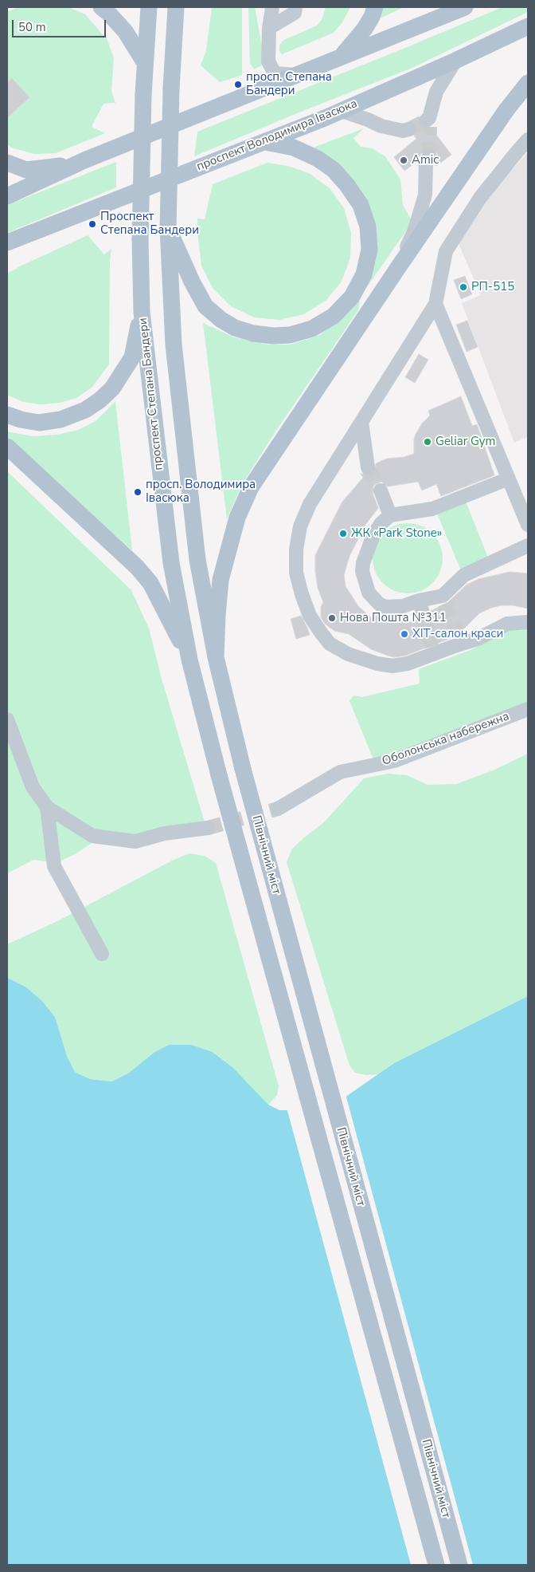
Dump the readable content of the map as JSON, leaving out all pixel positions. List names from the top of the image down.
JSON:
{
  "streets": {
    "main road": ["проспект Володимира Івасюка", "проспект Степана Бандери", "Північний міст"],
    "street": ["Оболонська набережна"]
  },
  "crossings": [
    ["проспект Степана Бандери", "Північний міст"]
  ],
  "places": [
    "просп. Степана Бандери",
    "Amic",
    "Проспект Степана Бандери",
    "РП-515",
    "Geliar Gym",
    "просп. Володимира Івасюка",
    "ЖК «Park Stone»",
    "Нова Пошта №311",
    "ХІТ-салон краси"
  ],
  "scale_bar": "50 m"
}
